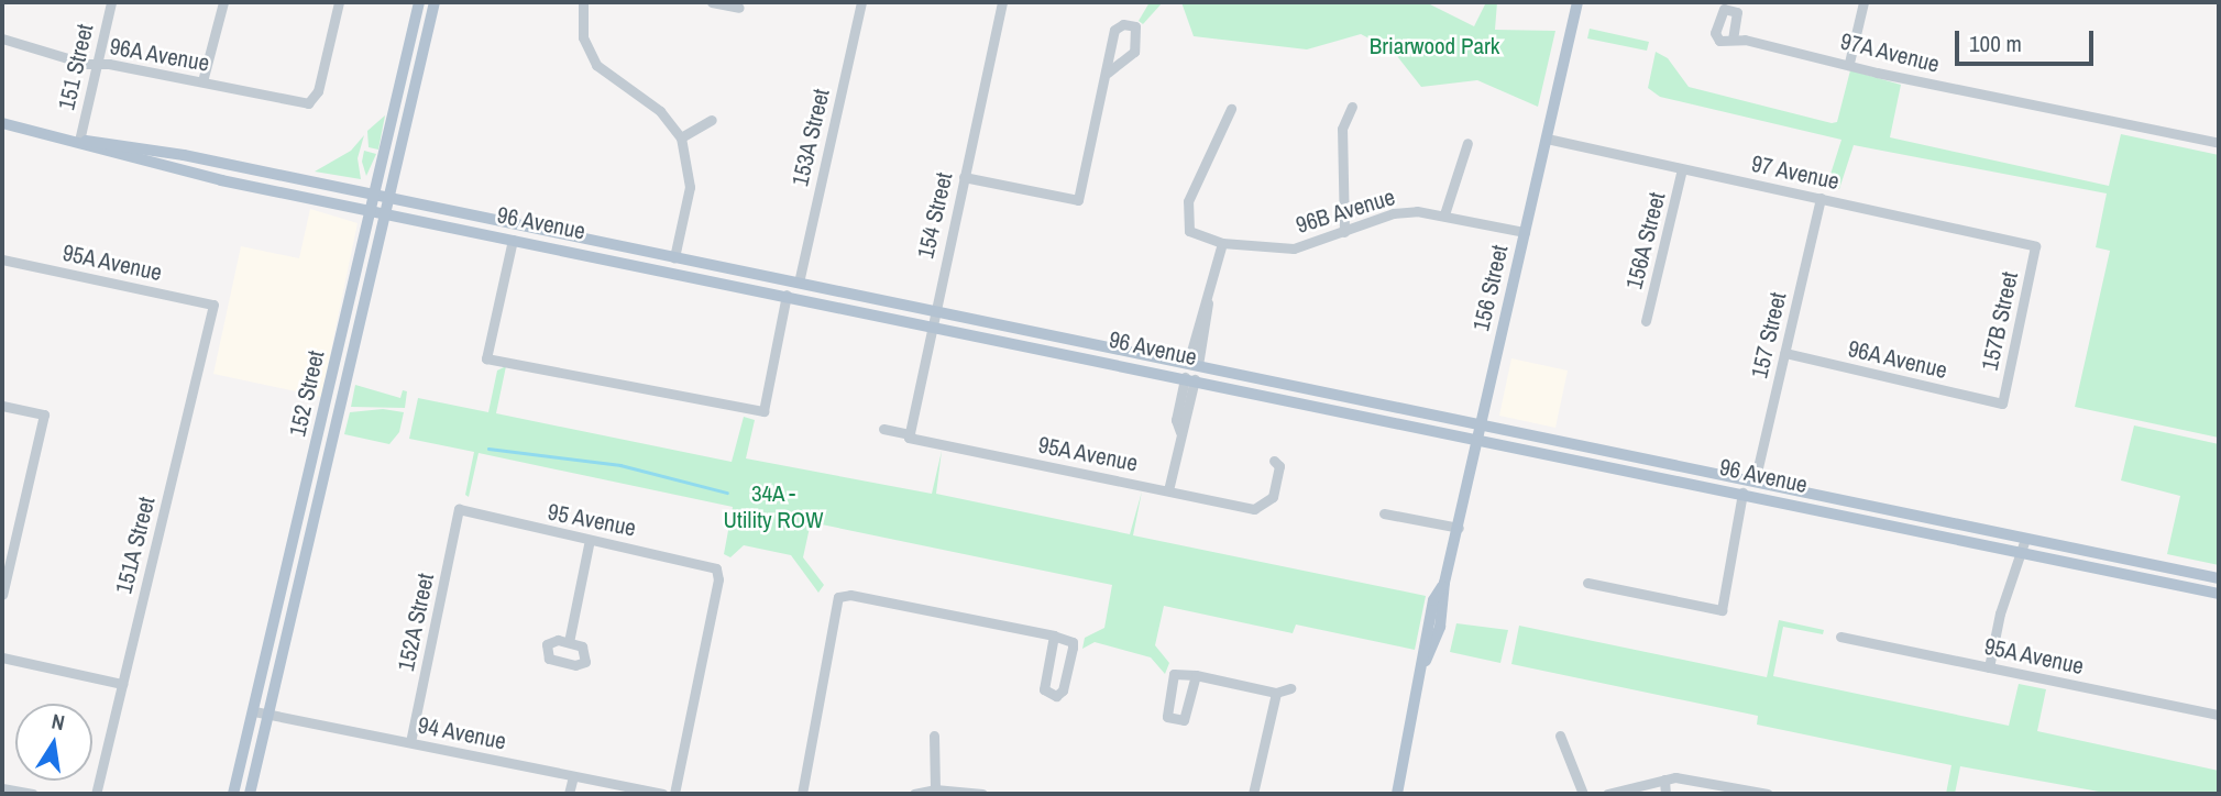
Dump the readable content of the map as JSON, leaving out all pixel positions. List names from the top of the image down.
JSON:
{
  "streets": {
    "main road": ["96 Avenue", "156 Street", "152 Street"],
    "street": [
      "97A Avenue",
      "96A Avenue",
      "151 Street",
      "153A Street",
      "97 Avenue",
      "96B Avenue",
      "154 Street",
      "156A Street",
      "95A Avenue",
      "157B Street",
      "157 Street",
      "95 Avenue",
      "151A Street",
      "152A Street",
      "94 Avenue"
    ]
  },
  "crossings": [
    ["96A Avenue", "151 Street"],
    ["96A Avenue", "157B Street"],
    ["96A Avenue", "157 Street"],
    ["151 Street", "96 Avenue"],
    ["153A Street", "96 Avenue"],
    ["97 Avenue", "156A Street"],
    ["97 Avenue", "156 Street"],
    ["97 Avenue", "157B Street"],
    ["97 Avenue", "157 Street"],
    ["96B Avenue", "156 Street"],
    ["154 Street", "96 Avenue"],
    ["154 Street", "95A Avenue"],
    ["96 Avenue", "156 Street"],
    ["96 Avenue", "157 Street"],
    ["96 Avenue", "152 Street"],
    ["95A Avenue", "151A Street"],
    ["152 Street", "94 Avenue"],
    ["95 Avenue", "152A Street"],
    ["152A Street", "94 Avenue"]
  ],
  "parks": ["Briarwood Park", "34A - Utility ROW"],
  "scale_bar": "100 m",
  "north": "top"
}
